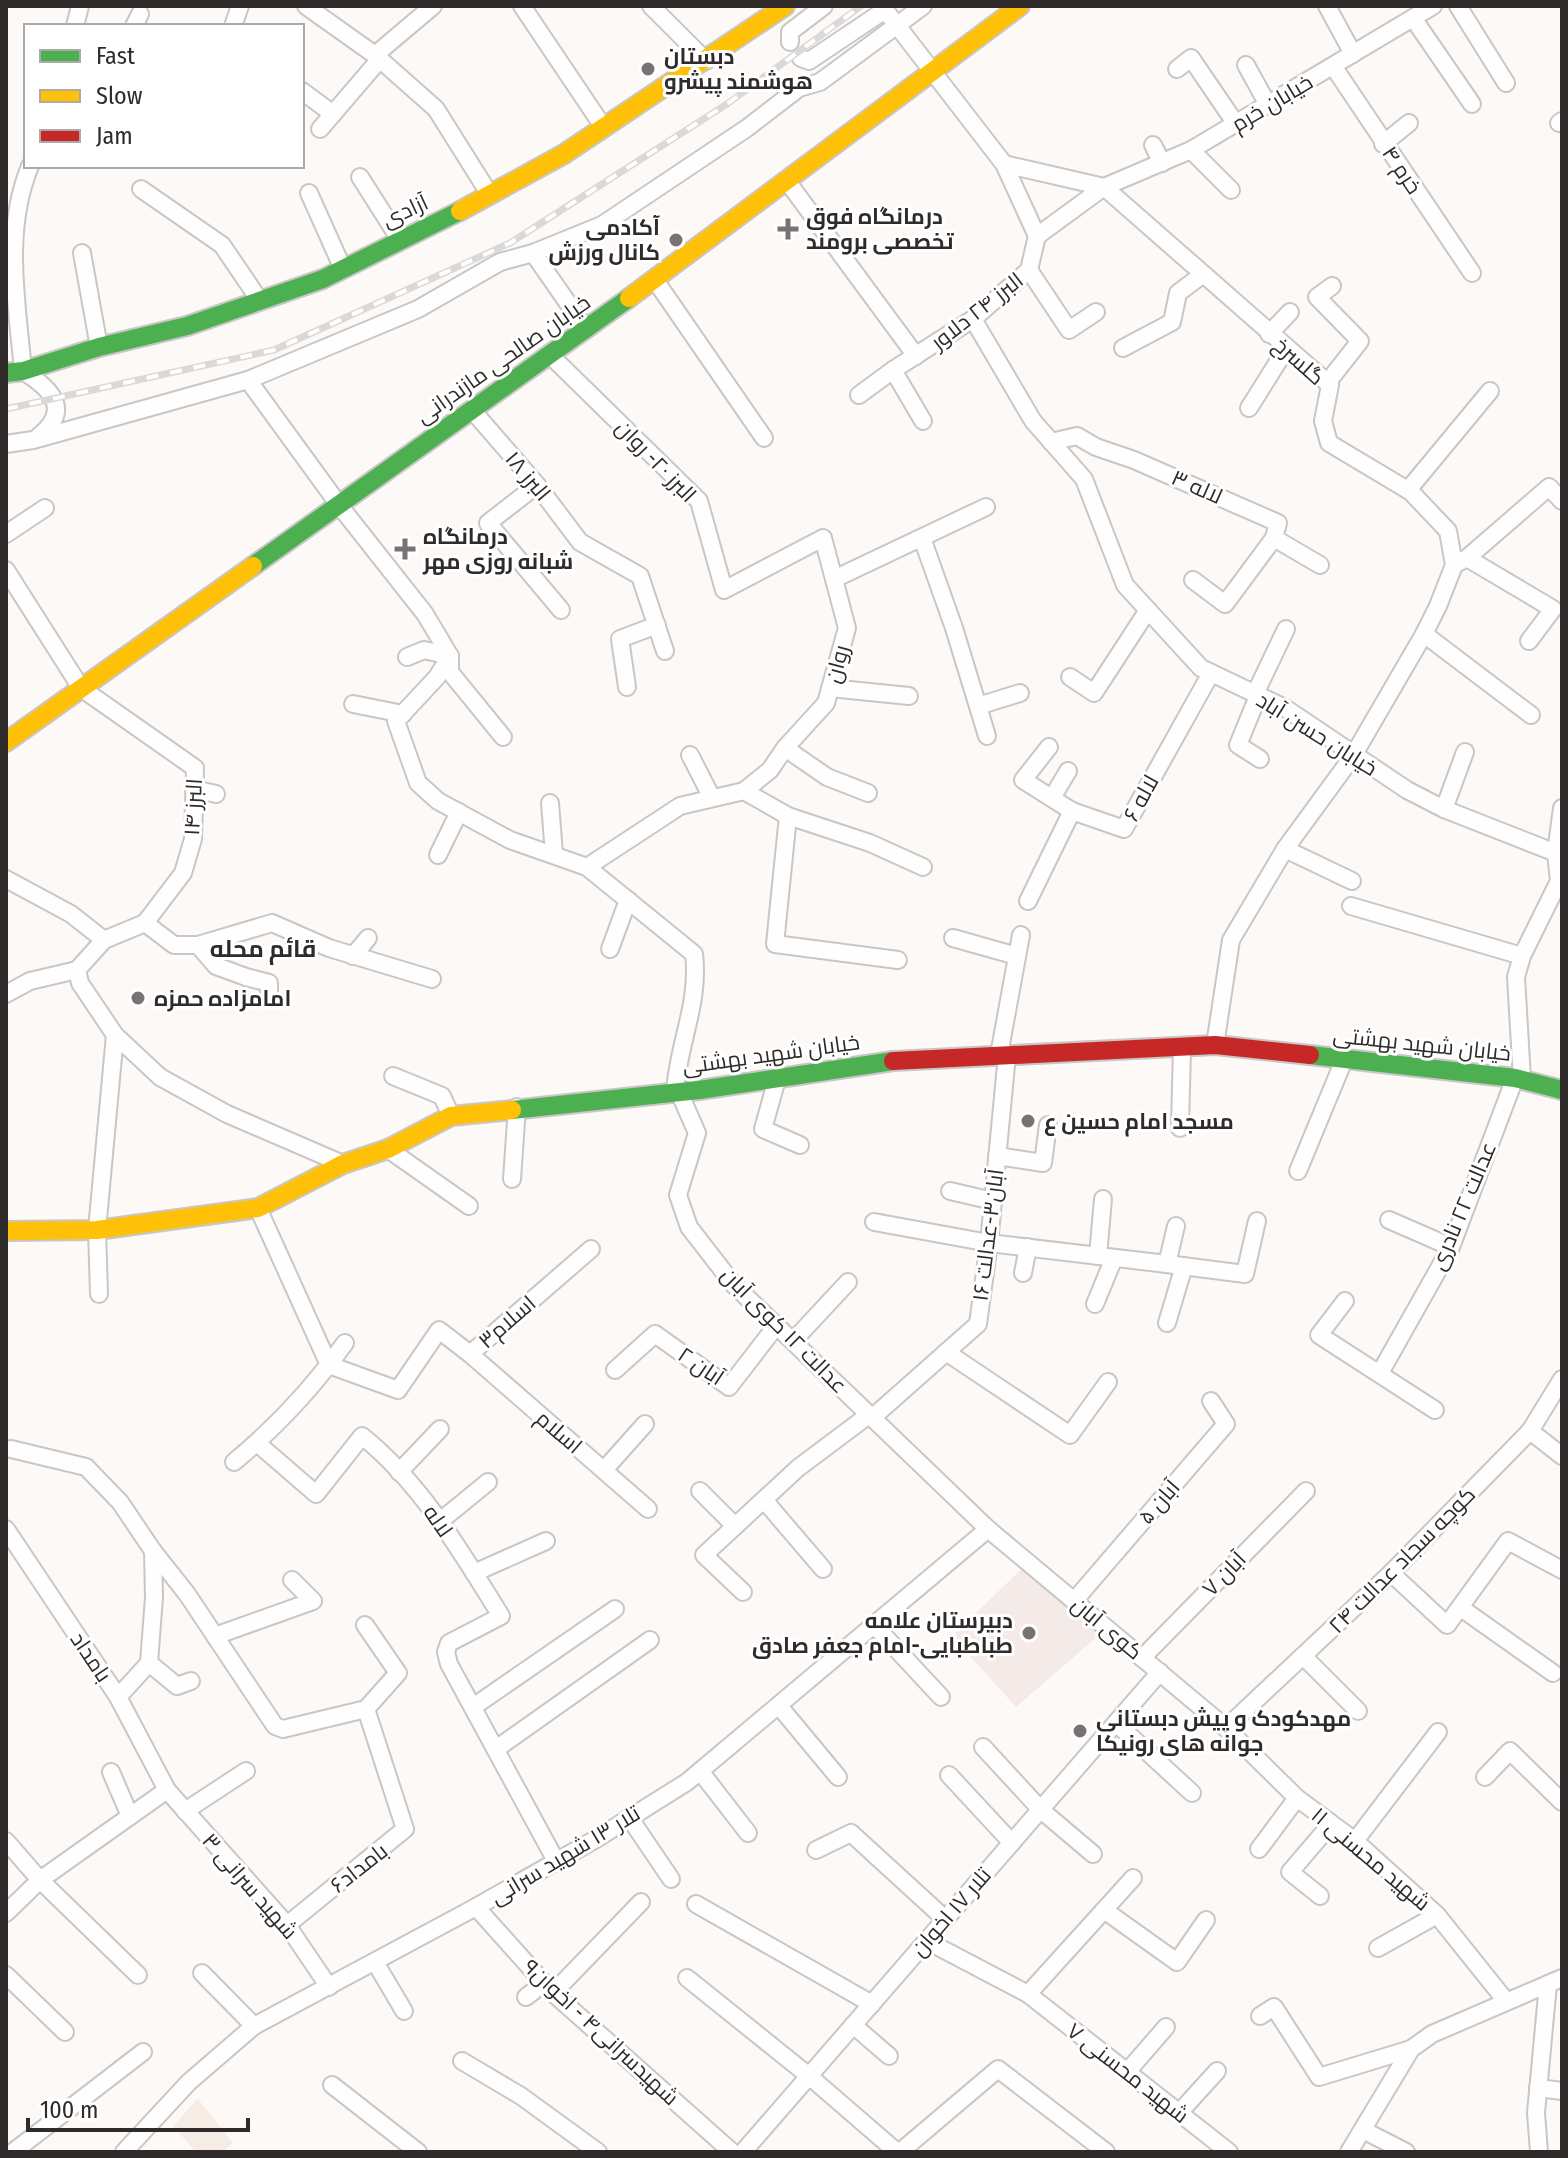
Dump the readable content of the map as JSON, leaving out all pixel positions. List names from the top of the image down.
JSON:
{
  "streets": {
    "main road": ["آزادی", "خیابان صالحی مازندرانی", "خیابان شهید بهشتی"],
    "street": [
      "خیابان خرم",
      "خرم ۴",
      "البرز ۲۴ دلاور",
      "گلسرخ",
      "البرز ۲۰- روان",
      "البرز ۱۸",
      "لاله ۳",
      "روان",
      "خیابان حسن آباد",
      "لاله ۶",
      "البرز ۱۴",
      "عدالت ۲۲ نادری",
      "آبان۳-عدالت ۱۶",
      "اسلام۳",
      "عدالت ۱۲ کوی آبان",
      "آبان ۲",
      "اسلام",
      "آبان ۵",
      "لاله",
      "کوچه سجاد عدالت ۲۴",
      "آبان ۷",
      "کوی آبان",
      "بامداد",
      "تلار ۱۳ شهید سرانی",
      "شهید محسنی ۱۱",
      "بامداد۶",
      "شهید سرانی ۳",
      "تلار ۱۷ اخوان",
      "شهیدسرانی۴ - اخوان۹",
      "شهید محسنی ۷"
    ]
  },
  "crossings": [
    ["خیابان خرم", "خرم ۴"],
    ["خیابان خرم", "البرز ۲۴ دلاور"],
    ["خیابان خرم", "گلسرخ"],
    ["البرز ۲۴ دلاور", "خیابان صالحی مازندرانی"],
    ["البرز ۲۴ دلاور", "خیابان حسن آباد"],
    ["خیابان صالحی مازندرانی", "البرز ۲۰- روان"],
    ["خیابان صالحی مازندرانی", "البرز ۱۸"],
    ["خیابان صالحی مازندرانی", "البرز ۱۴"],
    ["البرز ۲۰- روان", "روان"],
    ["لاله ۳", "خیابان حسن آباد"],
    ["خیابان حسن آباد", "لاله ۶"],
    ["خیابان شهید بهشتی", "عدالت ۲۲ نادری"],
    ["خیابان شهید بهشتی", "آبان۳-عدالت ۱۶"],
    ["خیابان شهید بهشتی", "عدالت ۱۲ کوی آبان"],
    ["آبان۳-عدالت ۱۶", "عدالت ۱۲ کوی آبان"],
    ["اسلام۳", "اسلام"],
    ["عدالت ۱۲ کوی آبان", "آبان ۲"],
    ["عدالت ۱۲ کوی آبان", "کوی آبان"],
    ["عدالت ۱۲ کوی آبان", "تلار ۱۳ شهید سرانی"],
    ["آبان ۵", "کوی آبان"],
    ["کوچه سجاد عدالت ۲۴", "کوی آبان"],
    ["کوچه سجاد عدالت ۲۴", "شهید محسنی ۱۱"],
    ["آبان ۷", "کوی آبان"],
    ["کوی آبان", "تلار ۱۳ شهید سرانی"],
    ["کوی آبان", "شهید محسنی ۱۱"],
    ["کوی آبان", "تلار ۱۷ اخوان"],
    ["بامداد", "شهید سرانی ۳"],
    ["تلار ۱۳ شهید سرانی", "شهید سرانی ۳"],
    ["تلار ۱۳ شهید سرانی", "شهیدسرانی۴ - اخوان۹"],
    ["بامداد۶", "شهید سرانی ۳"],
    ["تلار ۱۷ اخوان", "شهید محسنی ۷"]
  ],
  "districts": ["قائم محله"],
  "places": {
    "other": [
      "دبستان هوشمند پیشرو",
      "آکادمی کانال ورزش",
      "امامزاده حمزه",
      "مسجد امام حسین ع",
      "دبیرستان علامه طباطبایی-امام جعفر صادق",
      "مهدکودک و پیش دبستانی جوانه های رونیکا"
    ],
    "health": ["درمانگاه فوق تخصصی برومند", "درمانگاه شبانه روزی مهر"]
  },
  "legend": ["Fast", "Slow", "Jam"],
  "scale_bar": "100 m"
}
